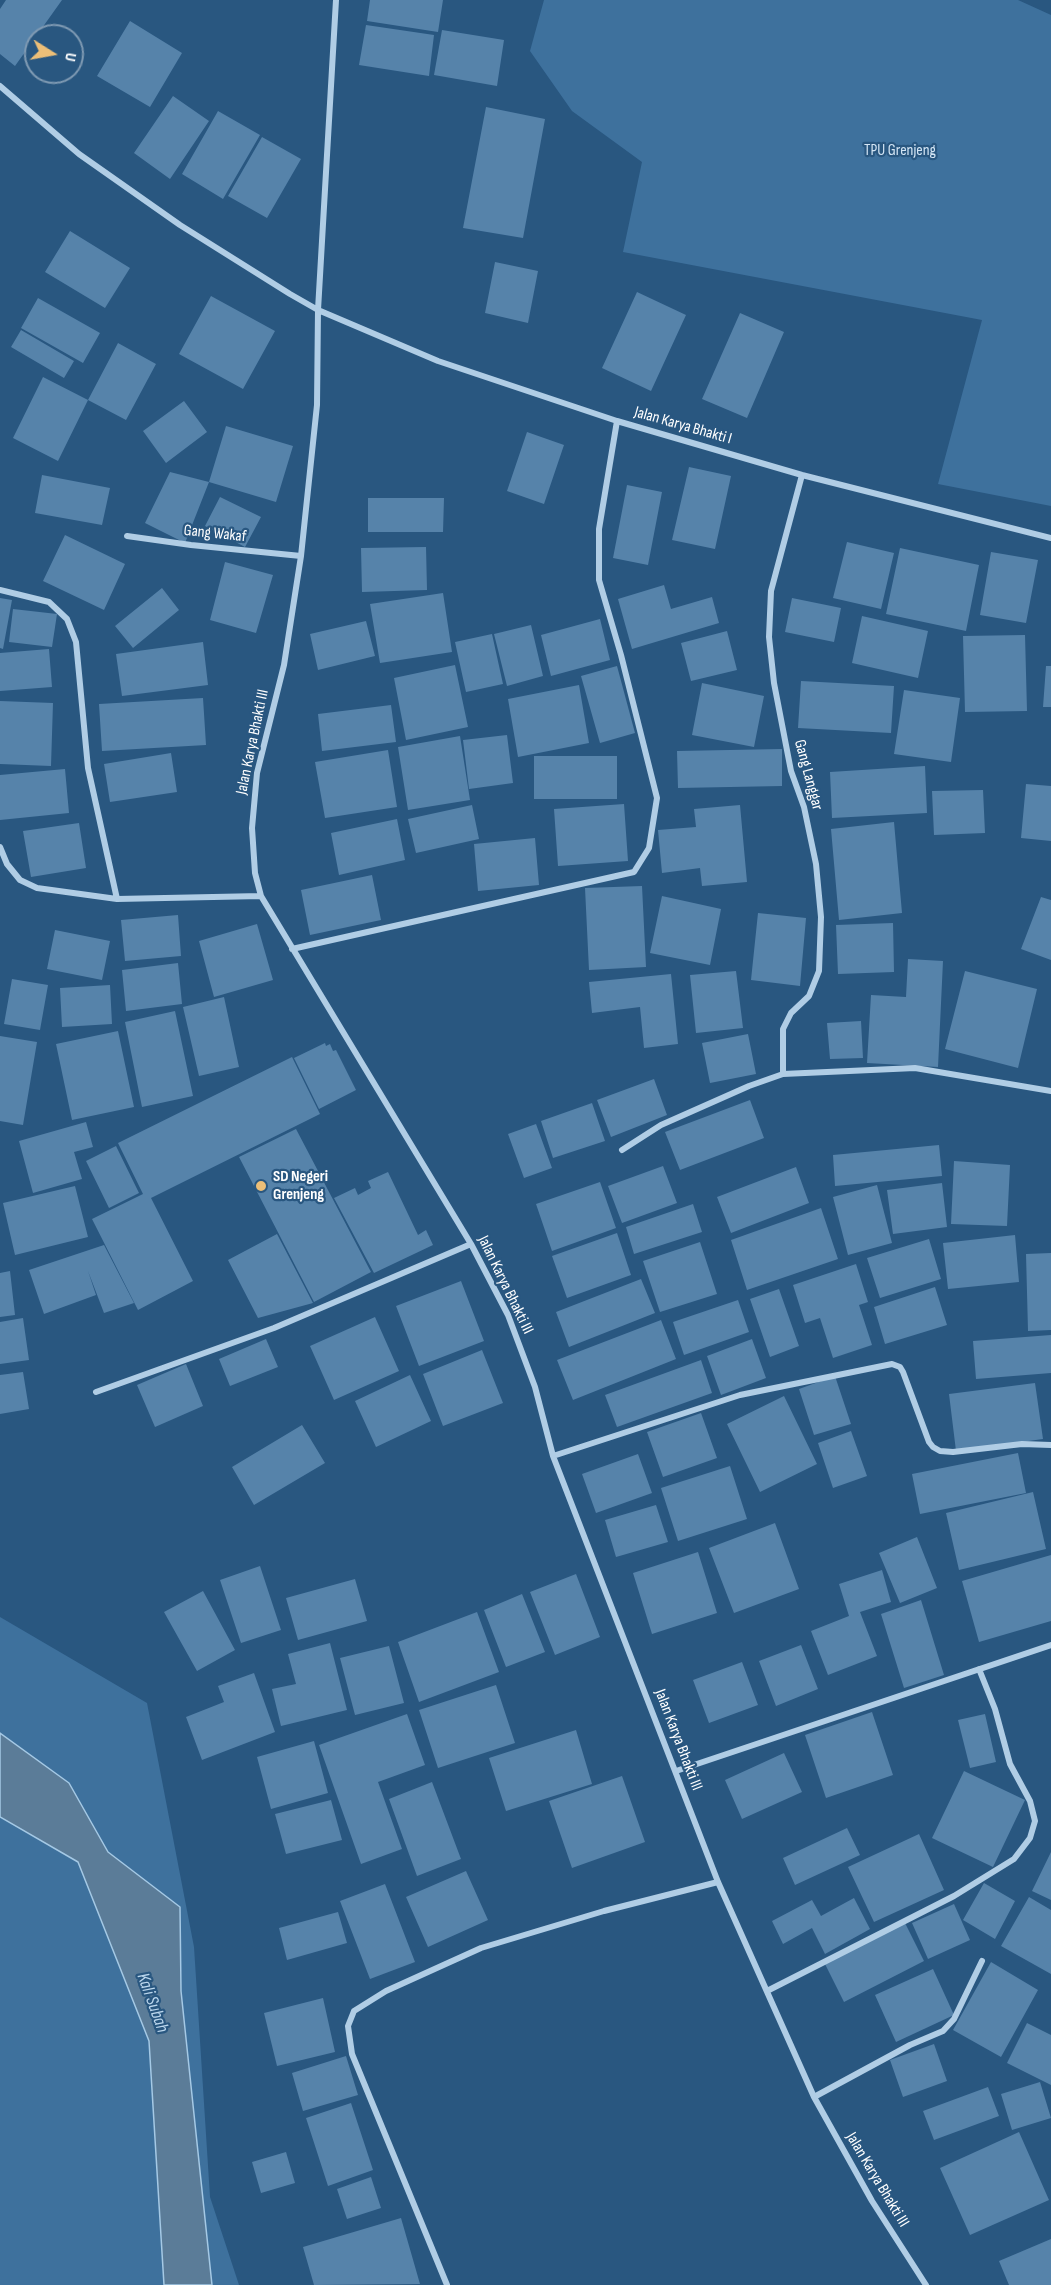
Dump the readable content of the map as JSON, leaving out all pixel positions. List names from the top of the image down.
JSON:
{
  "streets": {
    "street": [
      "Jalan Karya Bhakti I",
      "Gang Wakaf",
      "Jalan Karya Bhakti III",
      "Gang Langgar"
    ]
  },
  "crossings": [
    ["Jalan Karya Bhakti I", "Jalan Karya Bhakti III"],
    ["Jalan Karya Bhakti I", "Gang Langgar"],
    ["Gang Wakaf", "Jalan Karya Bhakti III"]
  ],
  "water": ["Kali Subah"],
  "parks": ["TPU Grenjeng"],
  "places": ["SD Negeri Grenjeng"],
  "north": "right"
}
